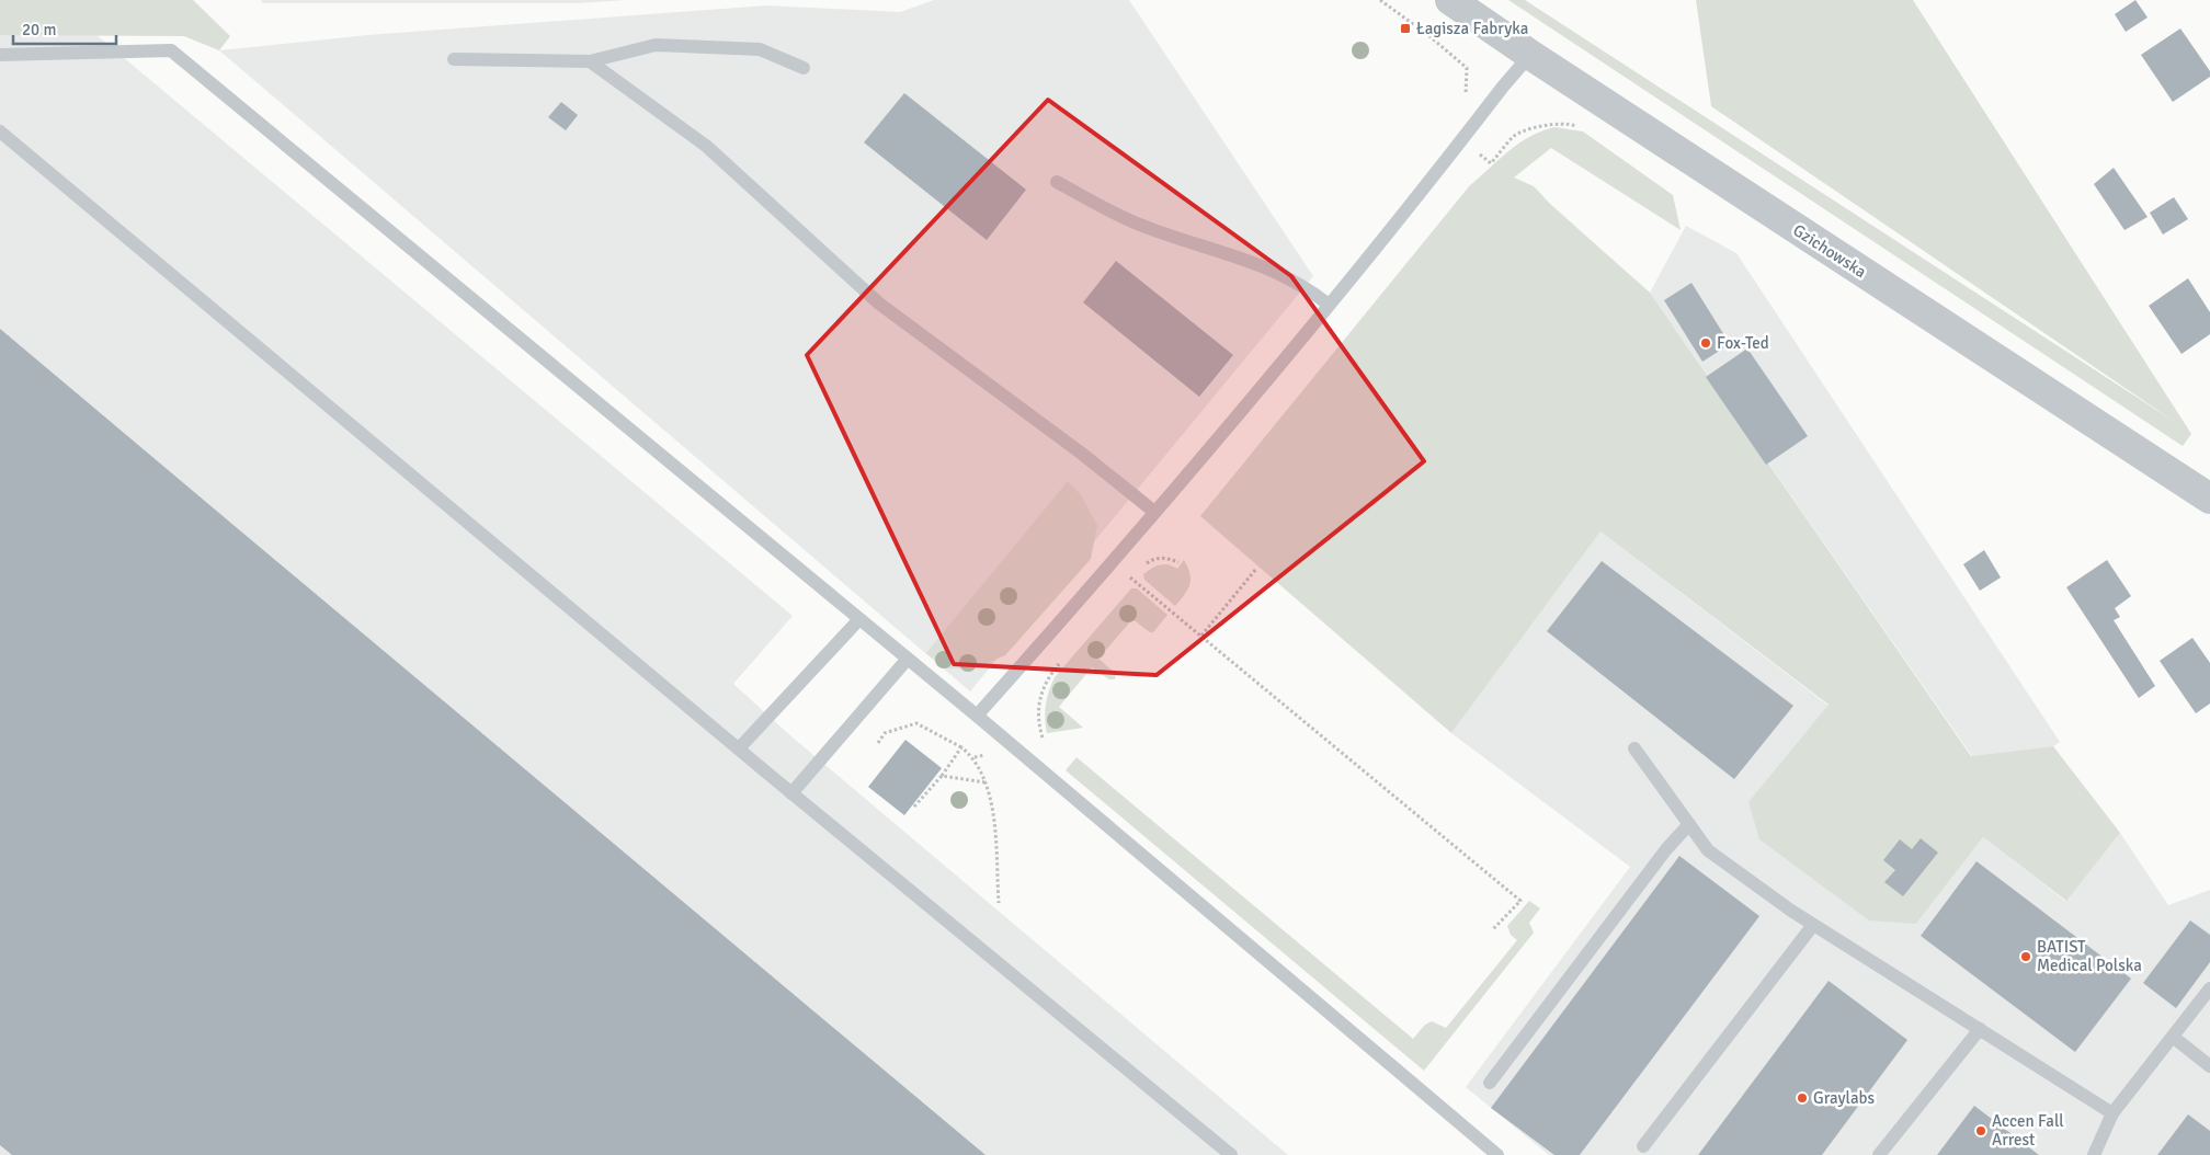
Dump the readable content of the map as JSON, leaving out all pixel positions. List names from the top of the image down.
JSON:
{
  "streets": {
    "street": ["Gzichowska"]
  },
  "places": {
    "transit": ["Łagisza Fabryka"],
    "other": [
      "Fox-Ted",
      "BATIST Medical Polska",
      "Graylabs",
      "Accen Fall Arrest"
    ]
  },
  "scale_bar": "20 m"
}
